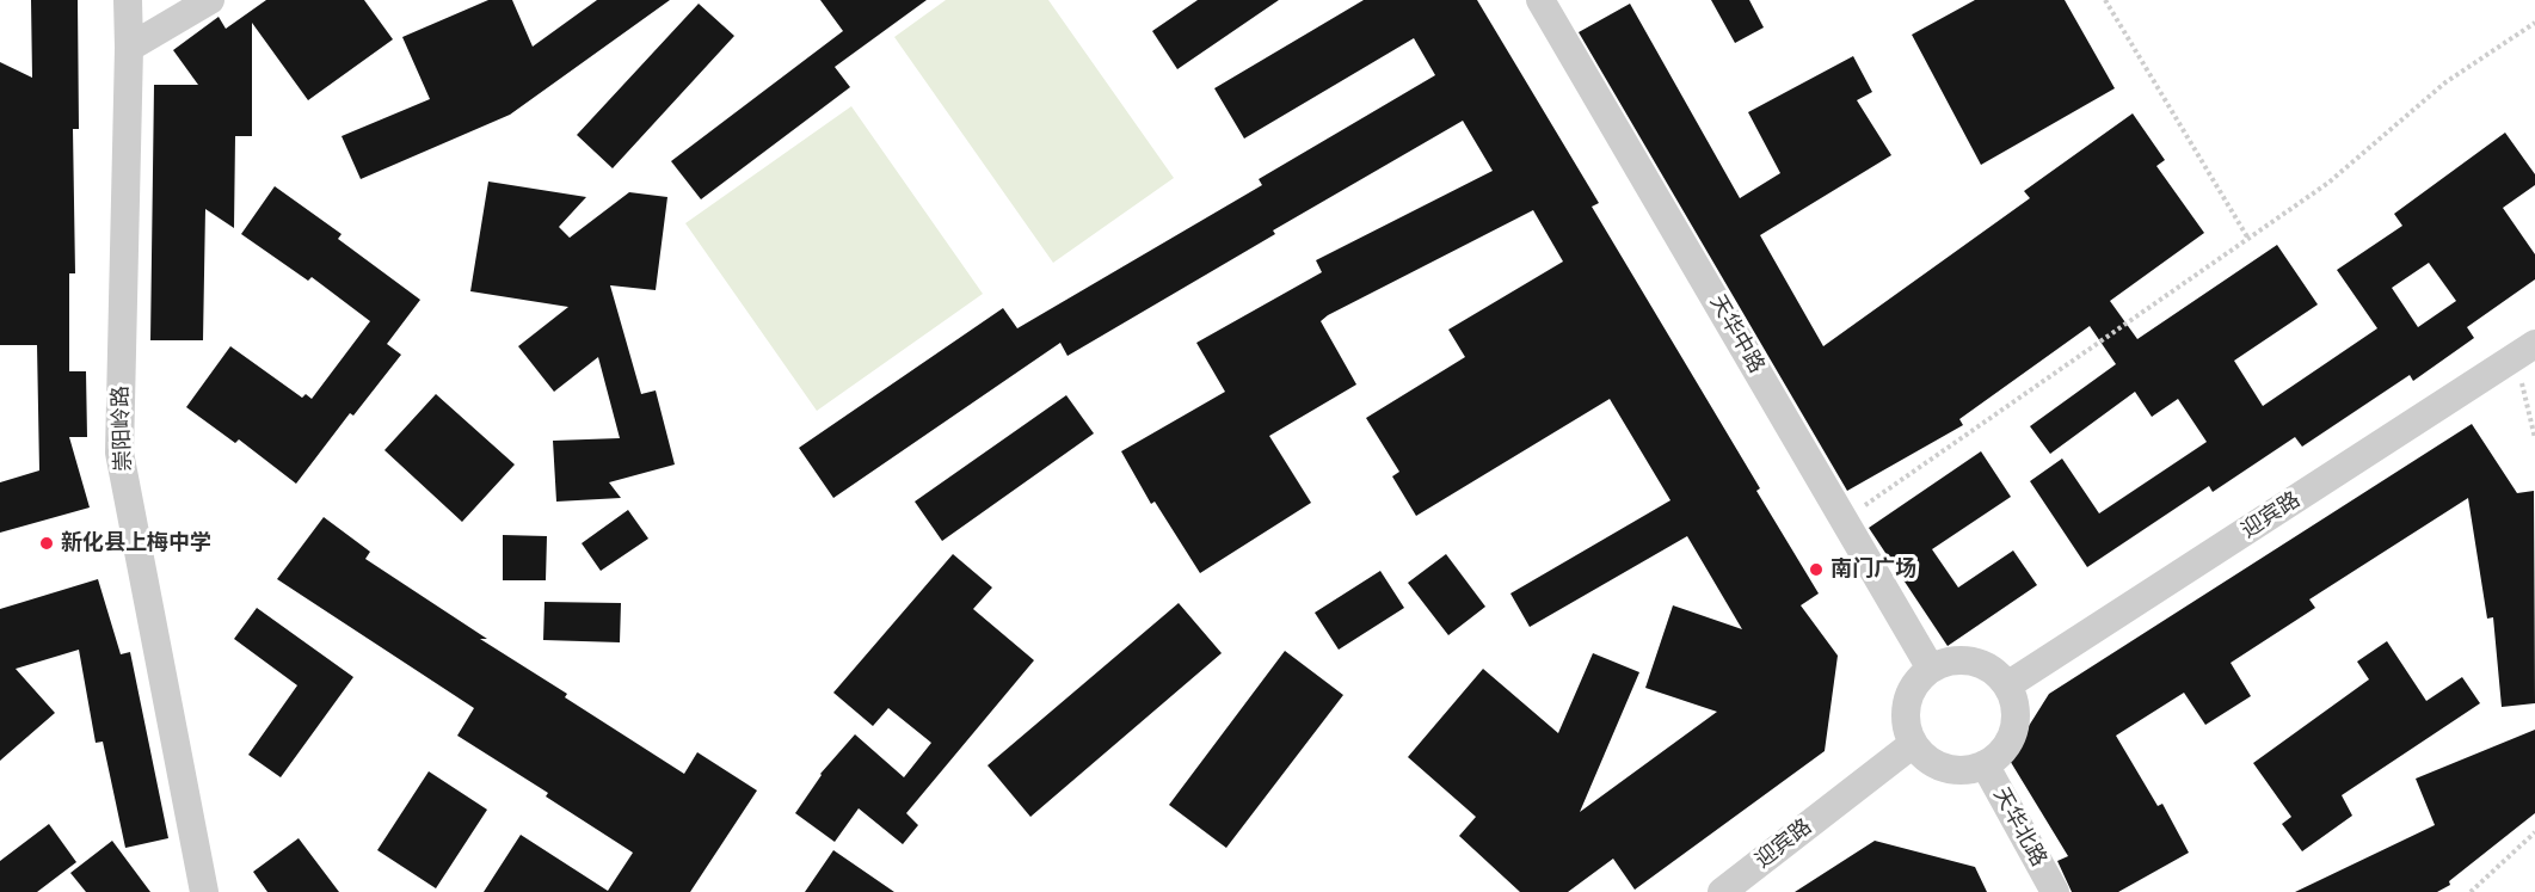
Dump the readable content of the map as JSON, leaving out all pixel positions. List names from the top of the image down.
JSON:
{
  "streets": {
    "street": [
      "天华中路",
      "崇阳岭路",
      "迎宾路",
      "天华北路"
    ]
  },
  "crossings": [
    ["天华中路", "迎宾路"],
    ["天华中路", "天华北路"],
    ["迎宾路", "天华北路"]
  ],
  "places": ["新化县上梅中学", "南门广场"]
}
